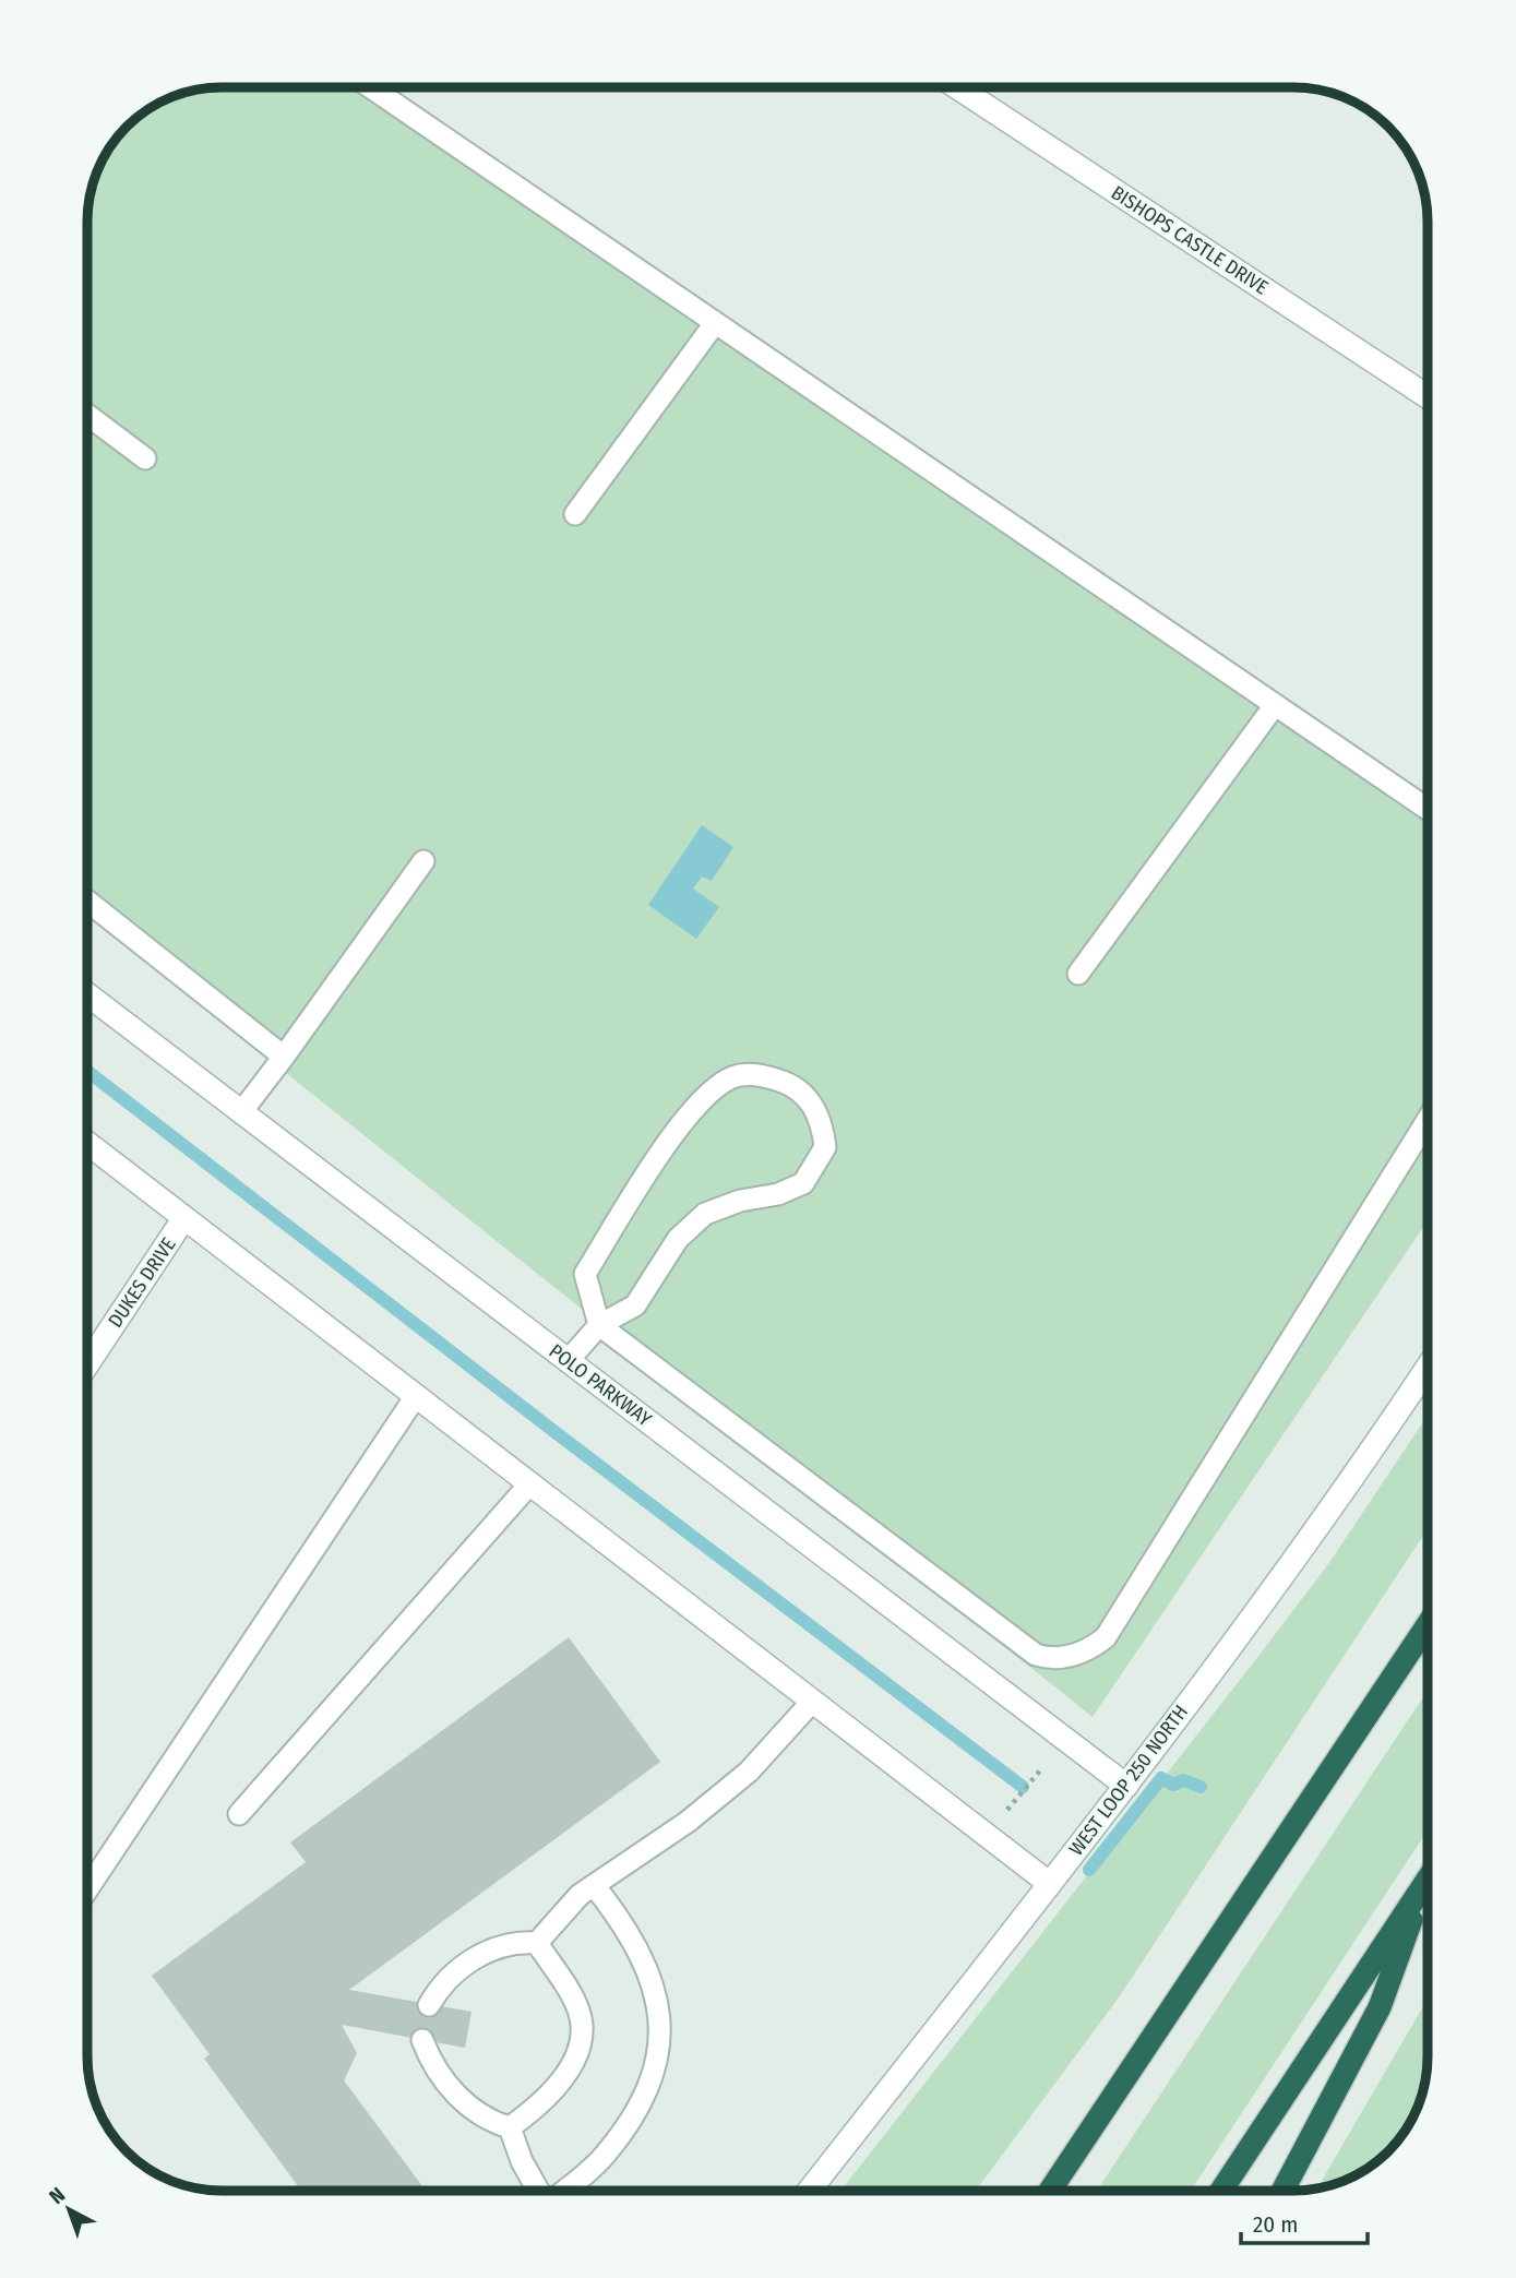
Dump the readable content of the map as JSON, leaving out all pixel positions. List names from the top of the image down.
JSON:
{
  "streets": {
    "street": [
      "BISHOPS CASTLE DRIVE",
      "DUKES DRIVE",
      "POLO PARKWAY",
      "WEST LOOP 250 NORTH"
    ]
  },
  "crossings": [
    ["POLO PARKWAY", "WEST LOOP 250 NORTH"]
  ],
  "scale_bar": "20 m",
  "north": "top left"
}
